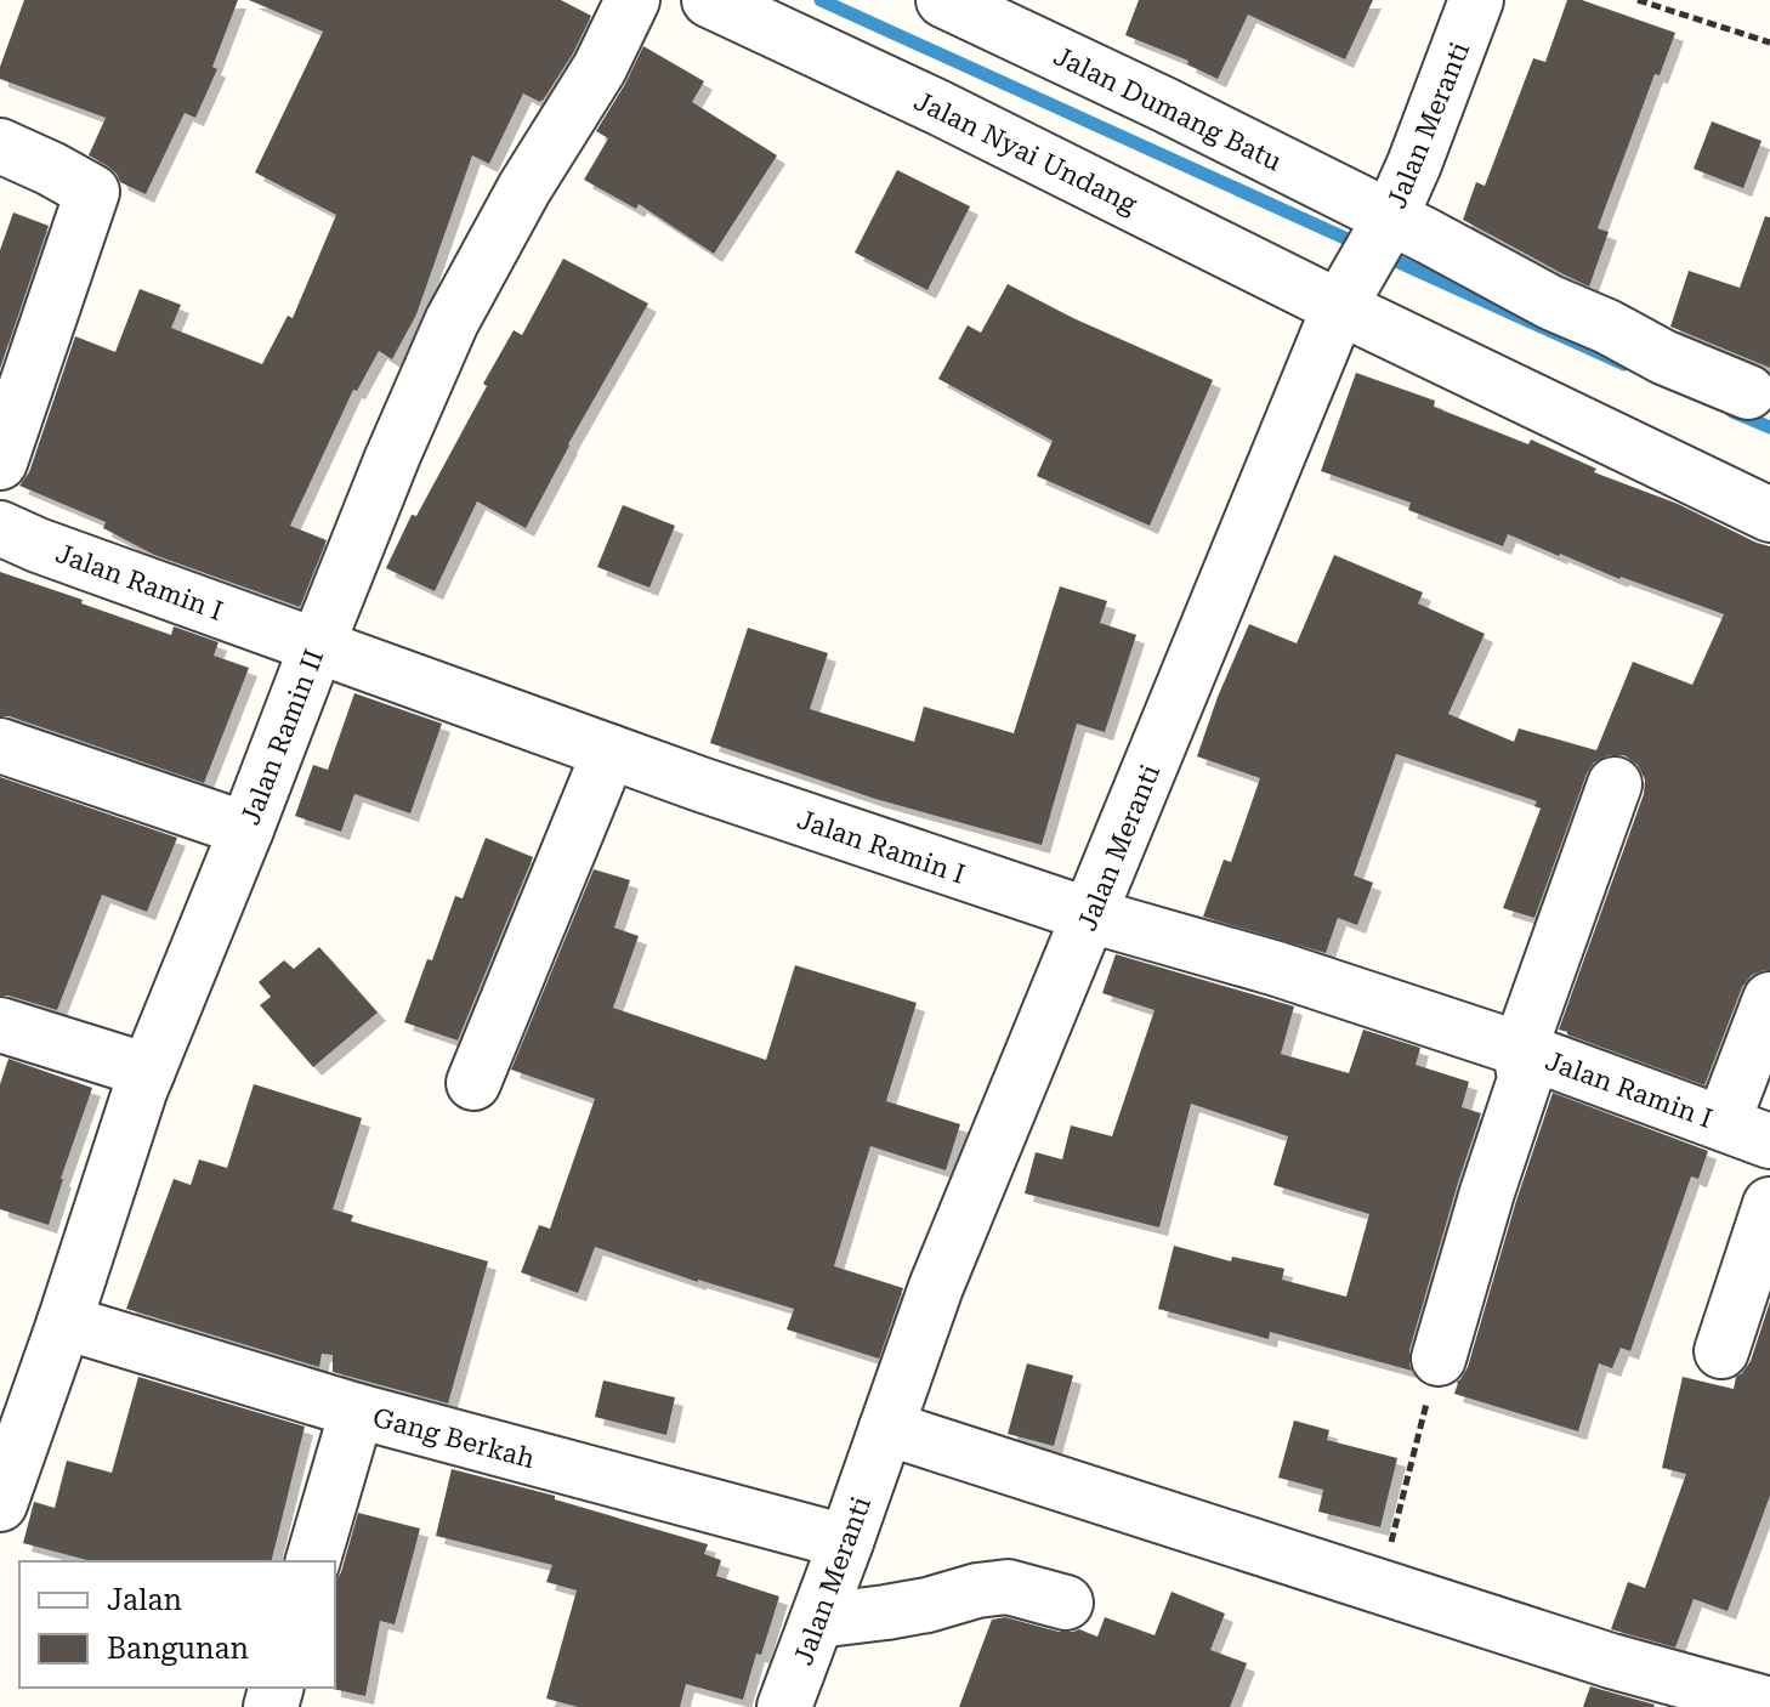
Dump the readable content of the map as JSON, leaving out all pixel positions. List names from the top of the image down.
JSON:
{
  "streets": {
    "street": [
      "Jalan Dumang Batu",
      "Jalan Meranti",
      "Jalan Nyai Undang",
      "Jalan Ramin I",
      "Jalan Ramin II",
      "Gang Berkah"
    ]
  },
  "crossings": [
    ["Jalan Dumang Batu", "Jalan Meranti"],
    ["Jalan Dumang Batu", "Jalan Nyai Undang"],
    ["Jalan Meranti", "Jalan Nyai Undang"],
    ["Jalan Meranti", "Jalan Ramin I"],
    ["Jalan Meranti", "Gang Berkah"],
    ["Jalan Ramin I", "Jalan Ramin II"],
    ["Jalan Ramin II", "Gang Berkah"]
  ],
  "legend": ["Jalan", "Bangunan"]
}
